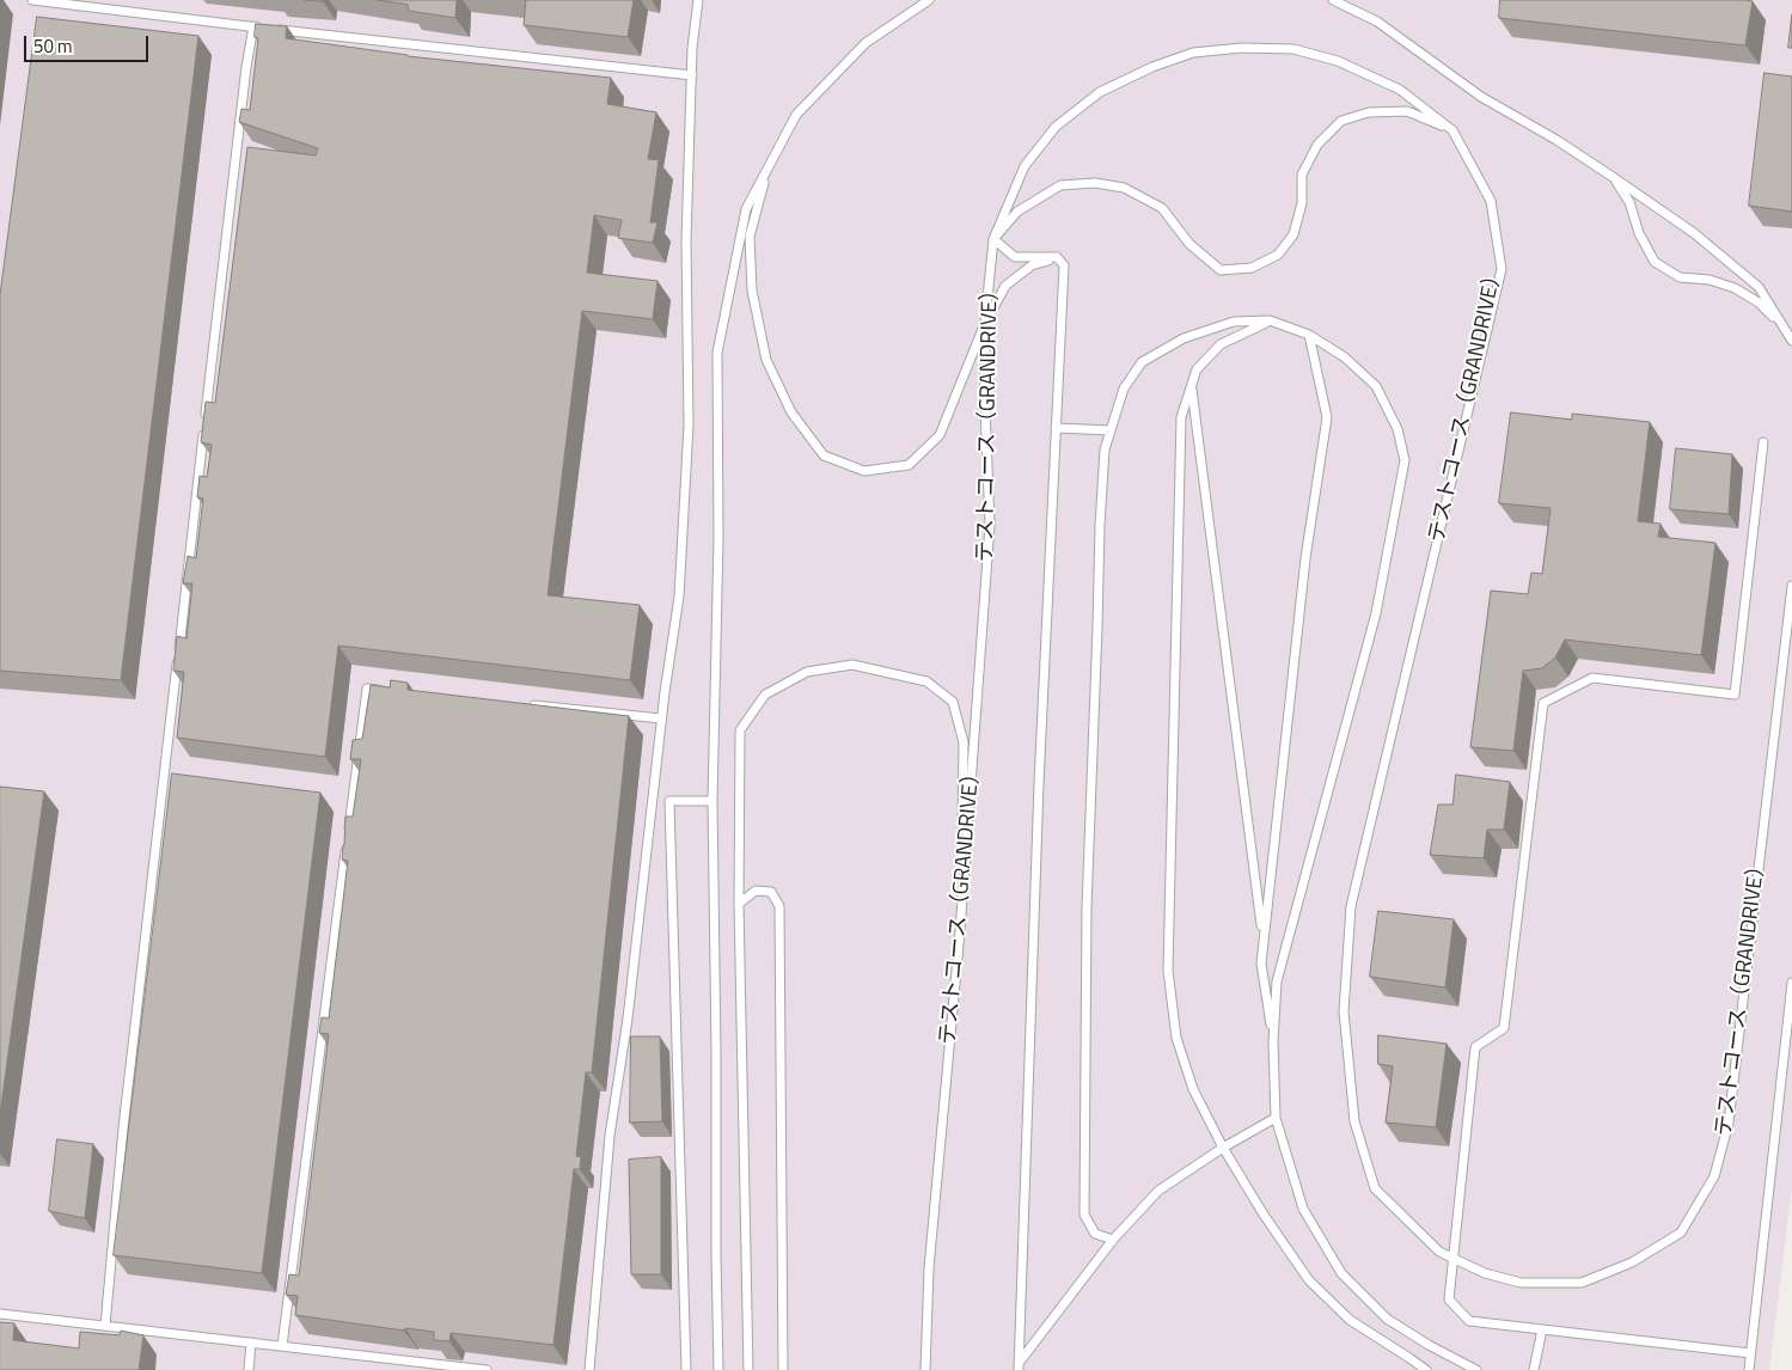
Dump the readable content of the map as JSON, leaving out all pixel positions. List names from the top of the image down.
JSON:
{
  "streets": {
    "lane": ["テストコース（GRANDRIVE）"]
  },
  "scale_bar": "50 m"
}
